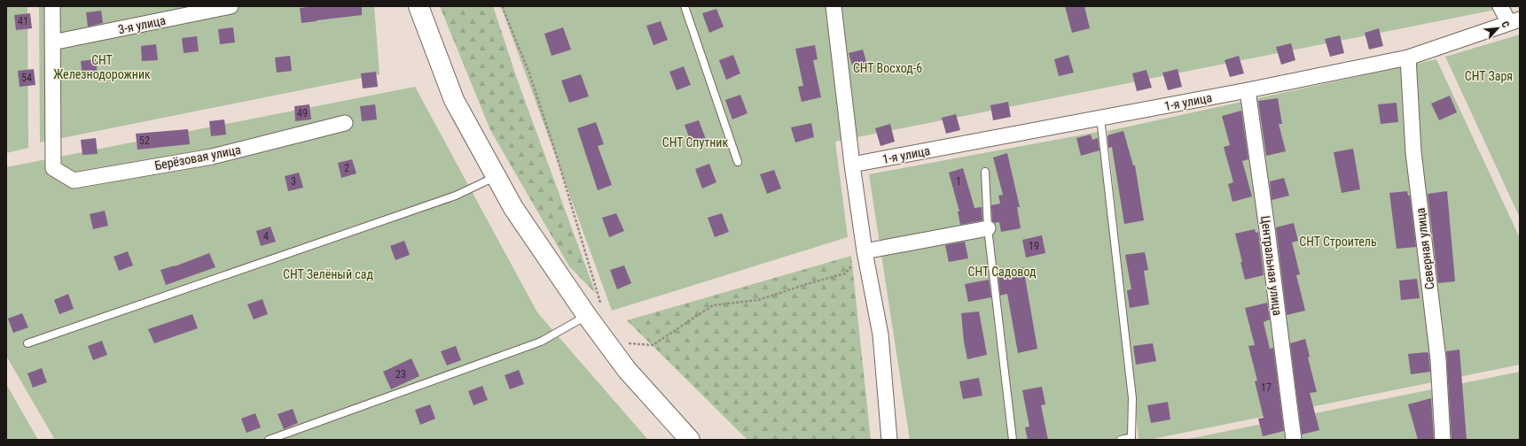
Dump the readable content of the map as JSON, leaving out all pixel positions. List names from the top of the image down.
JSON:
{
  "streets": {
    "street": [
      "3-я улица",
      "1-я улица",
      "Берёзовая улица",
      "Северная улица",
      "Центральная улица"
    ]
  },
  "crossings": [
    ["3-я улица", "Берёзовая улица"],
    ["1-я улица", "Северная улица"],
    ["1-я улица", "Центральная улица"]
  ],
  "parks": [
    "СНТ Железнодорожник",
    "СНТ Восход-6",
    "СНТ Заря",
    "СНТ Спутник",
    "СНТ Строитель",
    "СНТ Садовод",
    "СНТ Зелёный сад"
  ],
  "house_numbers": [
    "41",
    "54",
    "49",
    "52",
    "2",
    "3",
    "1",
    "4",
    "19",
    "23",
    "17"
  ],
  "north": "top right"
}
